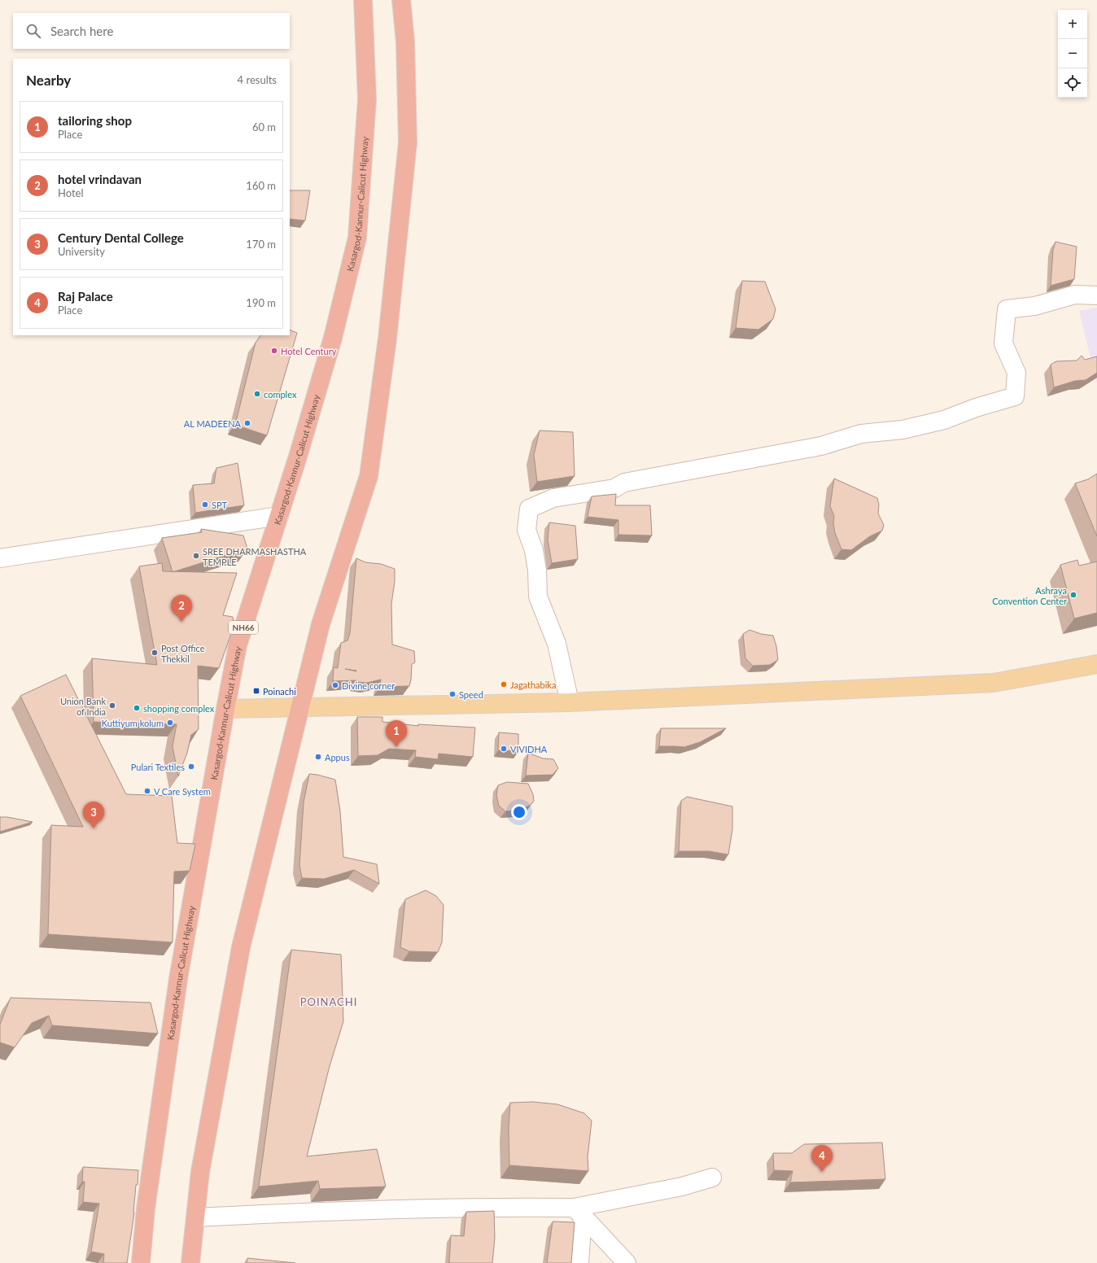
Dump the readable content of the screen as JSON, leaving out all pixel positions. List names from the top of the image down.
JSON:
{
  "streets": {
    "highway": ["Kasargod-Kannur-Calicut Highway", "NH66"]
  },
  "districts": ["POINACHI"],
  "places": {
    "other": [
      "Hotel Century",
      "complex",
      "AL MADEENA",
      "SPT",
      "SREE DHARMASHASTHA TEMPLE",
      "Ashraya Convention Center",
      "Post Office Thekkil",
      "Jagathabika",
      "Divine corner",
      "Speed",
      "Union Bank of India",
      "shopping complex",
      "Kuttiyum kolum",
      "VIVIDHA",
      "Appus",
      "Pulari Textiles",
      "V Care System"
    ],
    "transit": ["Poinachi"]
  },
  "page": {
    "map_buttons": ["+", "−"],
    "search": "Search here",
    "heading": ["Nearby", "4 results"],
    "list": [
      {
        "mark": "1",
        "name": "tailoring shop",
        "note": "Place",
        "value": "60 m"
      },
      {
        "mark": "2",
        "name": "hotel vrindavan",
        "note": "Hotel",
        "value": "160 m"
      },
      {
        "mark": "3",
        "name": "Century Dental College",
        "note": "University",
        "value": "170 m"
      },
      {
        "mark": "4",
        "name": "Raj Palace",
        "note": "Place",
        "value": "190 m"
      }
    ],
    "pins": [
      "2",
      "1",
      "3",
      "4"
    ]
  }
}
